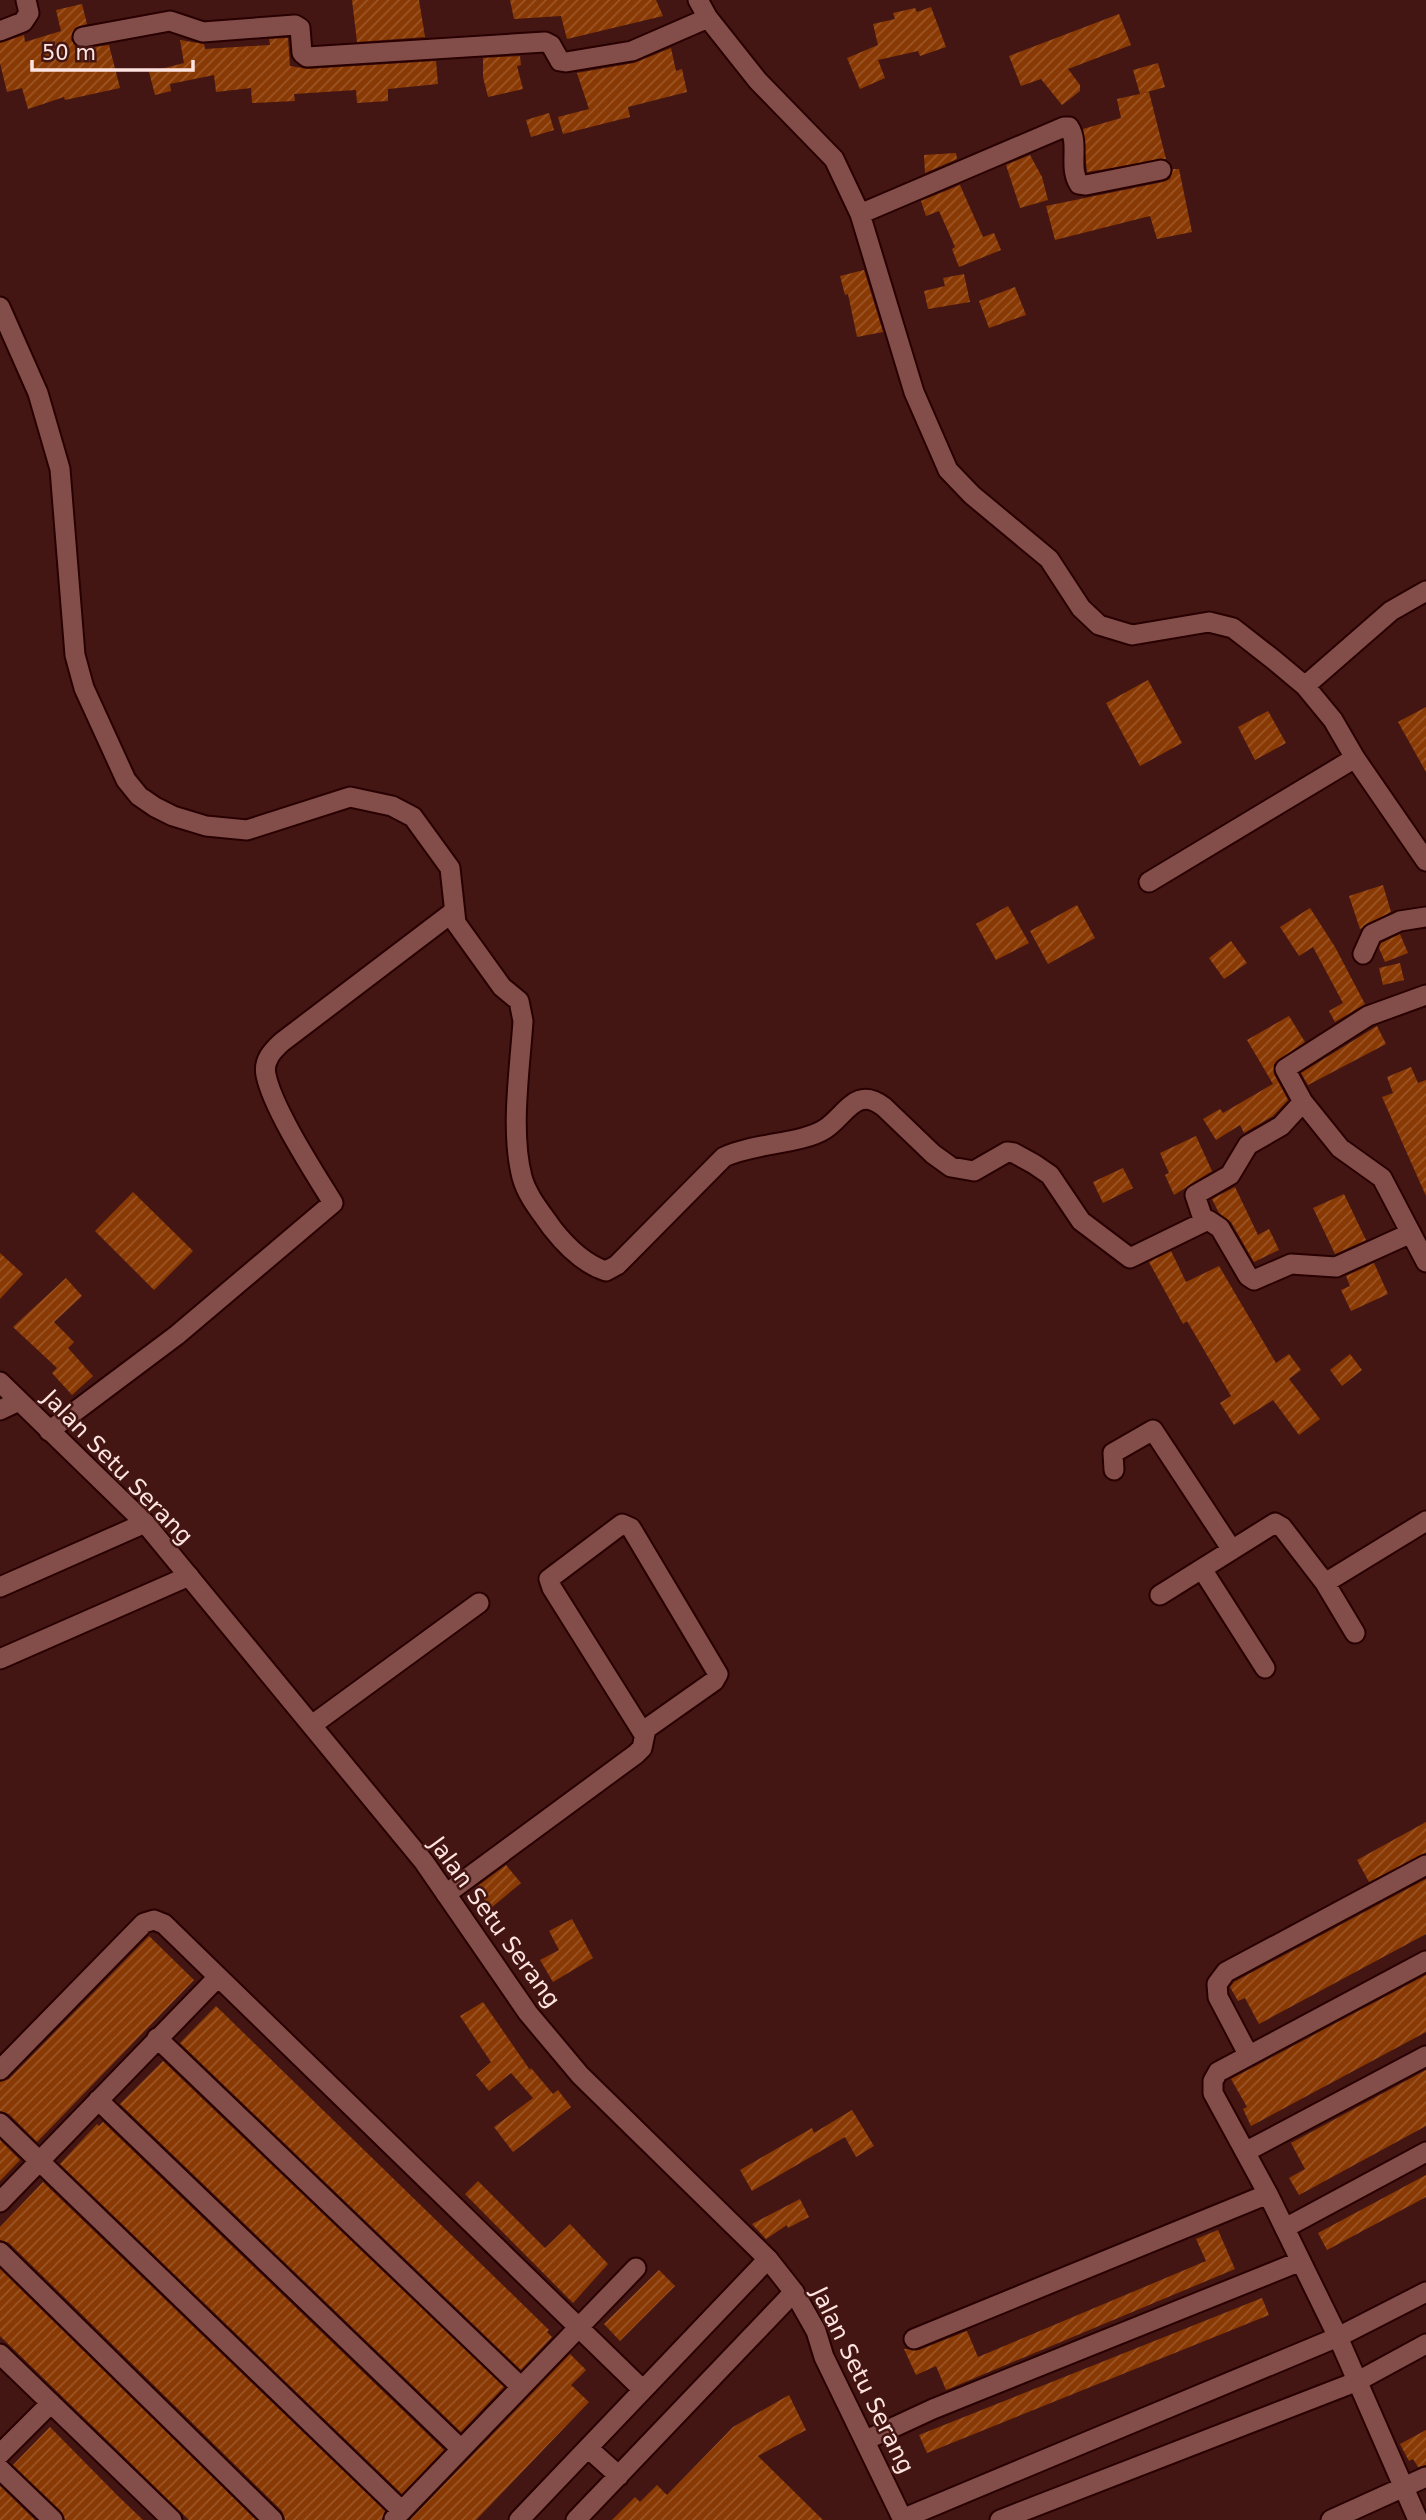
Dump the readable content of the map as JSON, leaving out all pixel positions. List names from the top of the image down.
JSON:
{
  "streets": {
    "street": ["Jalan Setu Serang"]
  },
  "scale_bar": "50 m"
}
